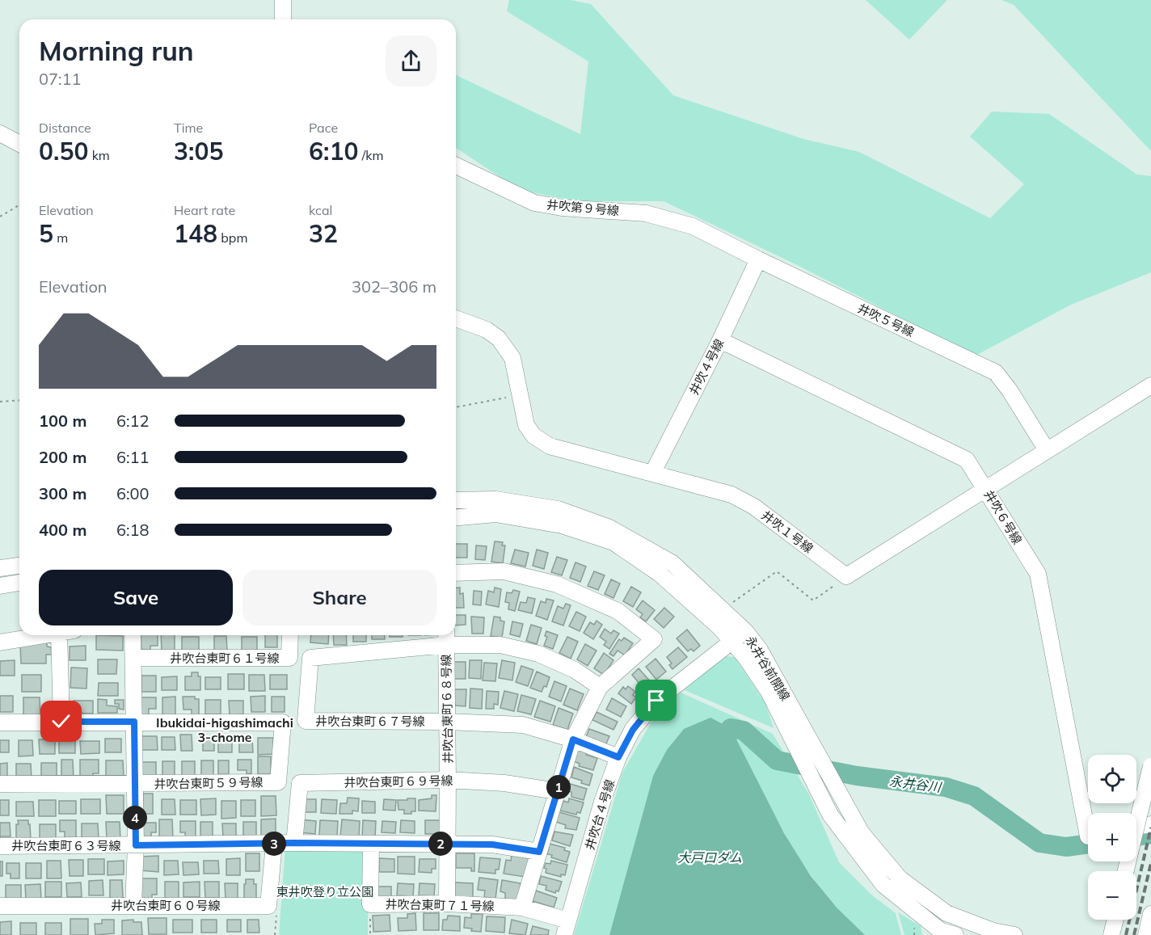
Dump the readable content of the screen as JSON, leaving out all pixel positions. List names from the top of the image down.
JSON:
{
  "streets": {
    "street": [
      "井吹第９号線",
      "井吹５号線",
      "井吹４号線",
      "井吹６号線",
      "井吹１号線",
      "井吹台東町６１号線",
      "永井谷前開線",
      "井吹台東町６８号線",
      "井吹台東町６７号線",
      "井吹台東町６９号線",
      "井吹台東町５９号線",
      "井吹台４号線",
      "井吹台東町６３号線",
      "井吹台東町６０号線",
      "井吹台東町７１号線"
    ]
  },
  "crossings": [
    ["井吹第９号線", "井吹５号線"],
    ["井吹５号線", "井吹４号線"],
    ["井吹４号線", "井吹６号線"],
    ["井吹４号線", "井吹１号線"],
    ["永井谷前開線", "井吹台４号線"],
    ["井吹台東町６８号線", "井吹台東町６７号線"],
    ["井吹台東町６８号線", "井吹台東町６９号線"],
    ["井吹台東町６８号線", "井吹台東町６３号線"],
    ["井吹台東町６８号線", "井吹台東町７１号線"],
    ["井吹台東町６７号線", "井吹台４号線"],
    ["井吹台東町６９号線", "井吹台東町６３号線"],
    ["井吹台４号線", "井吹台東町７１号線"],
    ["井吹台東町６３号線", "井吹台東町６０号線"],
    ["井吹台東町６３号線", "井吹台東町７１号線"]
  ],
  "districts": ["Ibukidai-higashimachi 3-chome"],
  "water": ["永井谷川", "大戸口ダム"],
  "parks": ["東井吹登り立公園"],
  "page": {
    "heading": ["Morning run", "07:11"],
    "stats": [
      ["Distance", "0.50 km"],
      ["Time", "3:05"],
      ["Pace", "6:10 /km"],
      ["Elevation", "5 m"],
      ["Heart rate", "148 bpm"],
      ["kcal", "32"]
    ],
    "chart": ["Elevation", "302–306 m"],
    "list": [
      {
        "name": "100 m",
        "note": "6:12"
      },
      {
        "name": "200 m",
        "note": "6:11"
      },
      {
        "name": "300 m",
        "note": "6:00"
      },
      {
        "name": "400 m",
        "note": "6:18"
      }
    ],
    "buttons": ["Save", "Share"],
    "map_buttons": ["+", "−"],
    "pins": [
      "1",
      "4",
      "2",
      "3"
    ]
  }
}
